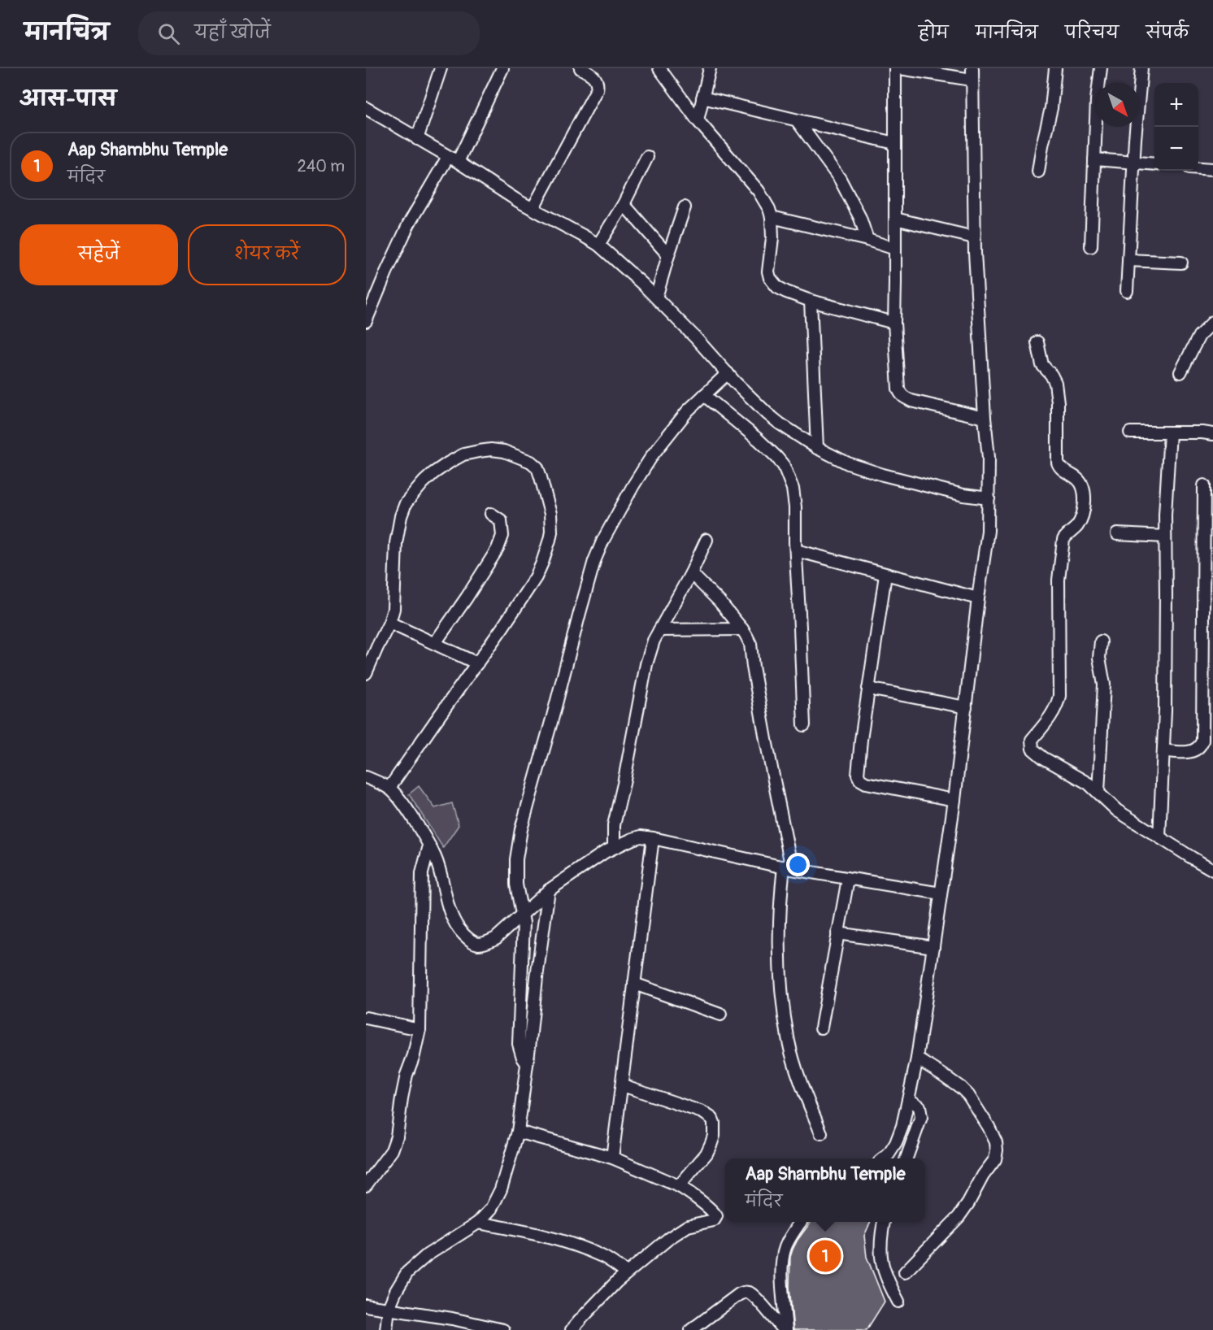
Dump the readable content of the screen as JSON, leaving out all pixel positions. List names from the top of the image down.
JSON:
{
  "north": "bottom right",
  "page": {
    "header": "मानचित्र",
    "search": "यहाँ खोजें",
    "nav": [
      "होम",
      "मानचित्र",
      "परिचय",
      "संपर्क"
    ],
    "heading": "आस-पास",
    "map_buttons": ["+", "−"],
    "list": [
      {
        "mark": "1",
        "name": "Aap Shambhu Temple",
        "note": "मंदिर",
        "value": "240 m"
      }
    ],
    "buttons": ["सहेजें", "शेयर करें"],
    "popup": ["Aap Shambhu Temple", "मंदिर"],
    "pins": "1"
  }
}
